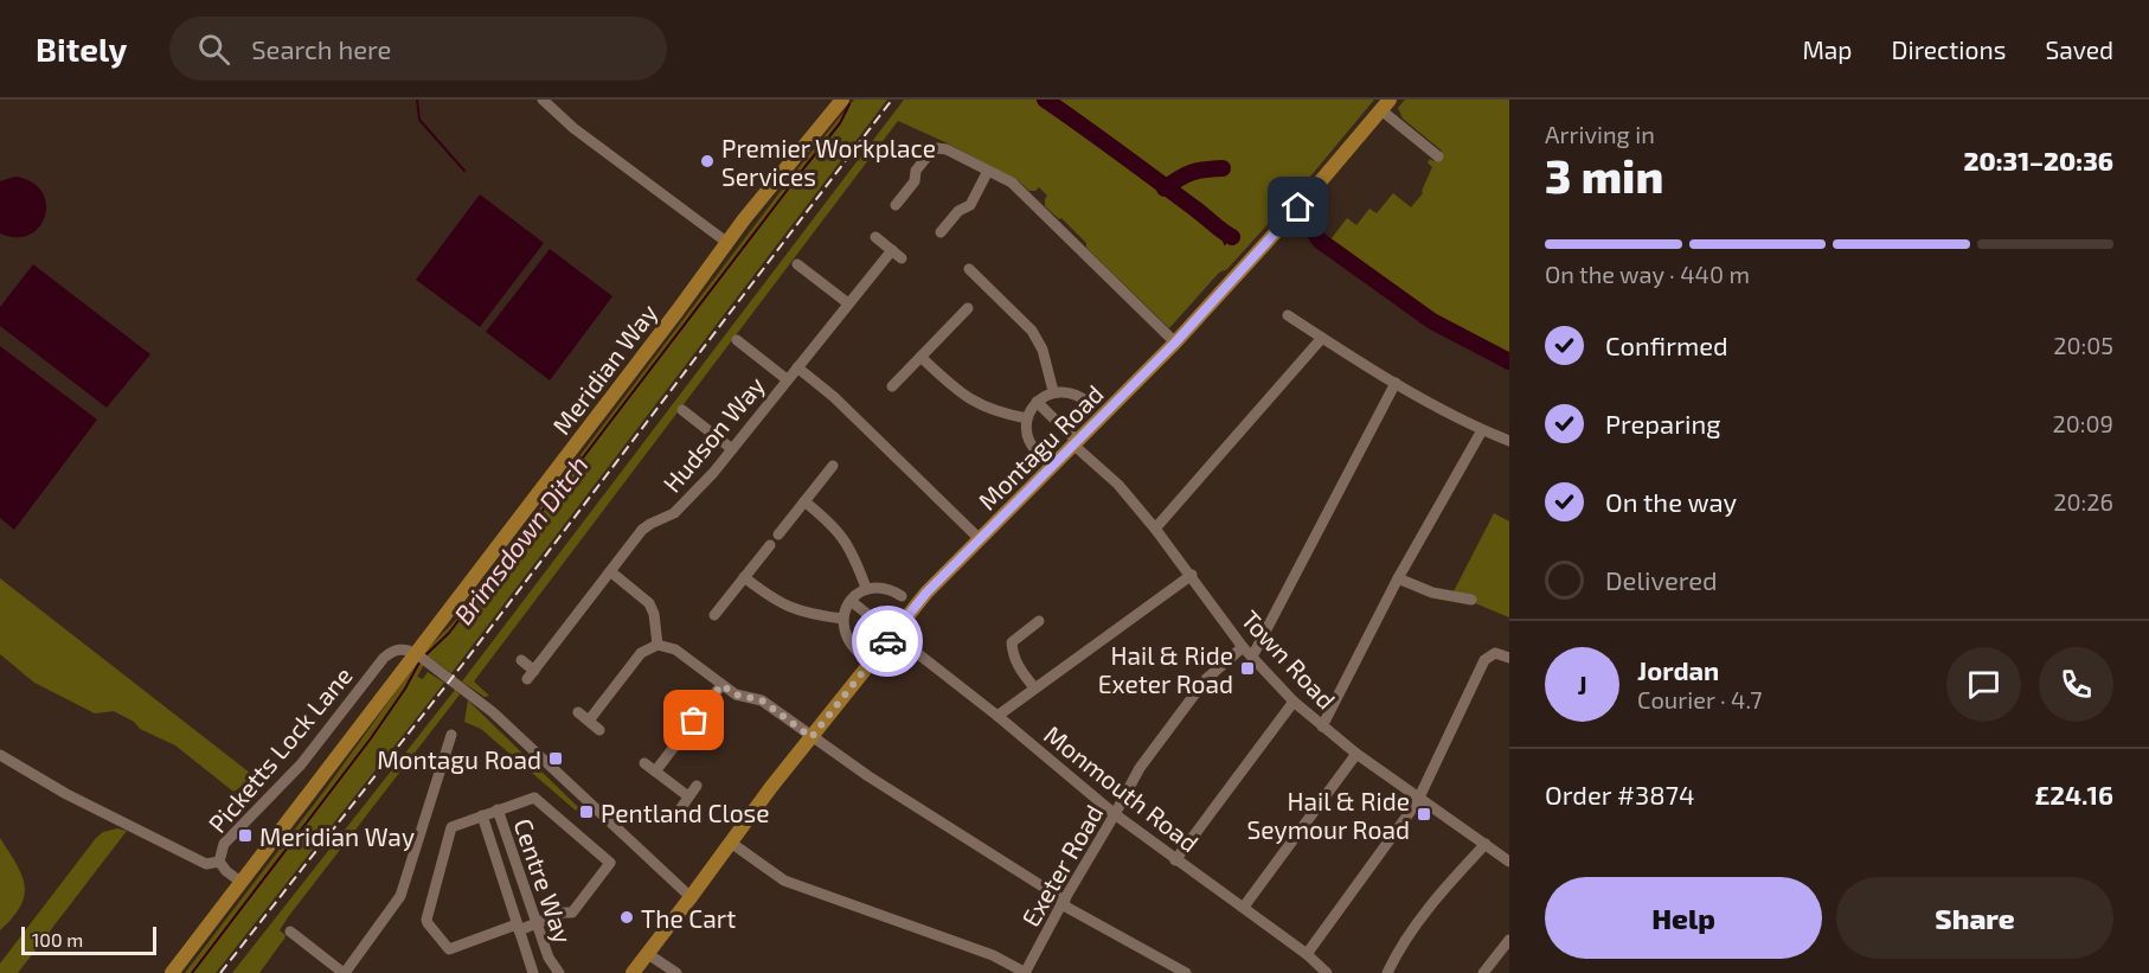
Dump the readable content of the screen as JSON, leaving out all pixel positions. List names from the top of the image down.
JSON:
{
  "streets": {
    "main road": ["Meridian Way", "Montagu Road"],
    "street": [
      "Hudson Way",
      "Town Road",
      "Picketts Lock Lane",
      "Monmouth Road",
      "Exeter Road",
      "Centre Way"
    ]
  },
  "crossings": [
    ["Meridian Way", "Picketts Lock Lane"],
    ["Montagu Road", "Town Road"],
    ["Montagu Road", "Picketts Lock Lane"],
    ["Montagu Road", "Monmouth Road"],
    ["Town Road", "Exeter Road"],
    ["Monmouth Road", "Exeter Road"]
  ],
  "water": ["Brimsdown Ditch"],
  "places": {
    "other": ["Premier Workplace Services", "The Cart"],
    "transit": [
      "Hail & Ride Exeter Road",
      "Montagu Road",
      "Pentland Close",
      "Hail & Ride Seymour Road",
      "Meridian Way"
    ]
  },
  "scale_bar": "100 m",
  "page": {
    "header": "Bitely",
    "search": "Search here",
    "nav": ["Map", "Directions", "Saved"],
    "heading": ["3 min", "Arriving in", "20:31–20:36"],
    "panel": [
      "Jordan",
      "Courier · 4.7",
      "Order #3874",
      "£24.16"
    ],
    "bar": "On the way · 440 m",
    "list": [
      ["Confirmed", "20:05"],
      ["Preparing", "20:09"],
      ["On the way", "20:26"],
      "Delivered"
    ],
    "round": "J",
    "buttons": ["Help", "Share"],
    "scale": "100 m"
  }
}
